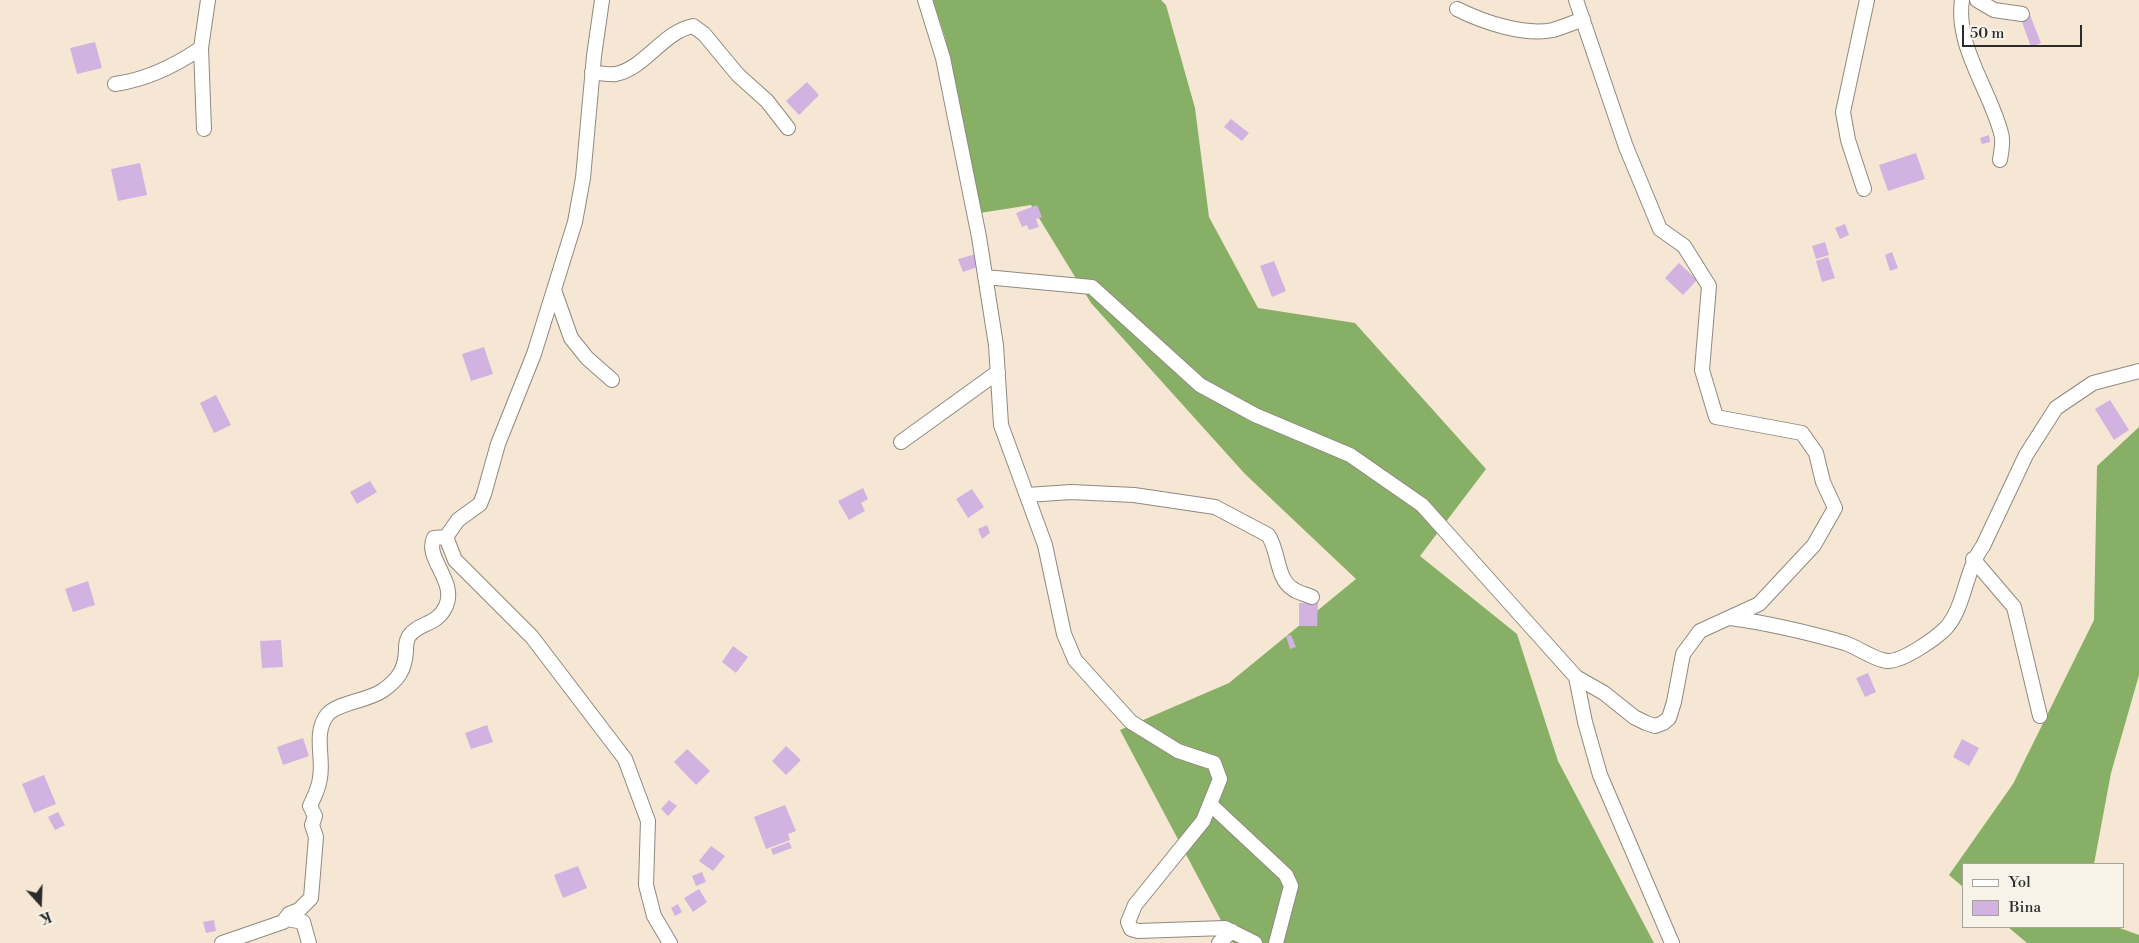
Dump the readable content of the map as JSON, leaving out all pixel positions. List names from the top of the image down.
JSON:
{
  "legend": ["Yol", "Bina"],
  "scale_bar": "50 m",
  "north": "bottom"
}
